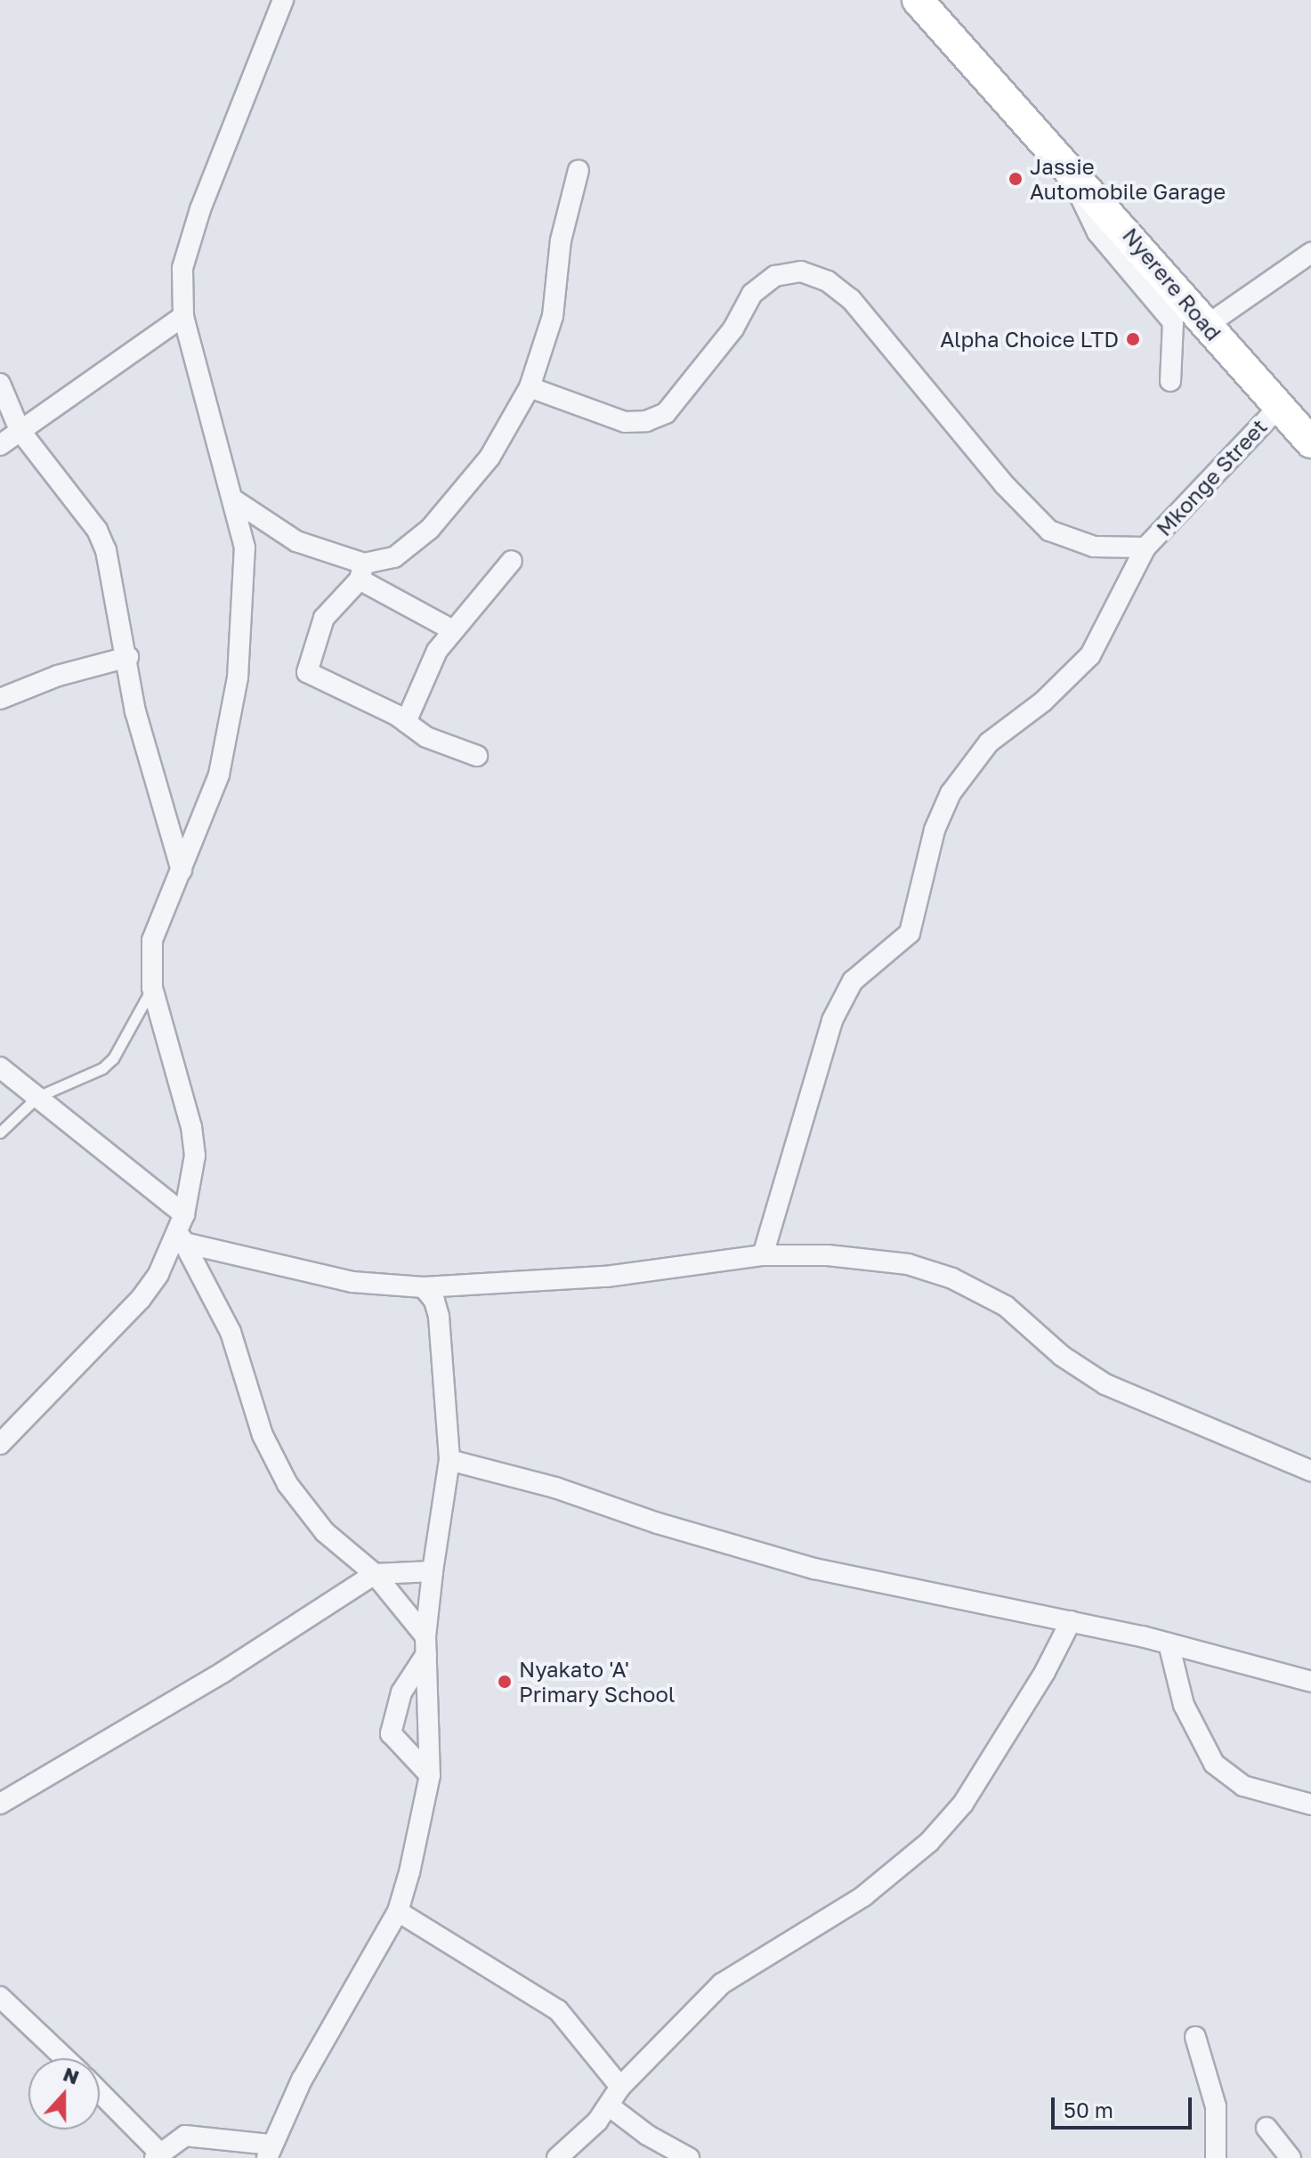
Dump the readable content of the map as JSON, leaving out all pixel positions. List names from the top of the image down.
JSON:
{
  "streets": {
    "main road": ["Nyerere Road"],
    "street": ["Mkonge Street"]
  },
  "crossings": [
    ["Nyerere Road", "Mkonge Street"]
  ],
  "places": ["Jassie Automobile Garage", "Alpha Choice LTD", "Nyakato 'A' Primary School"],
  "scale_bar": "50 m",
  "north": "top"
}
